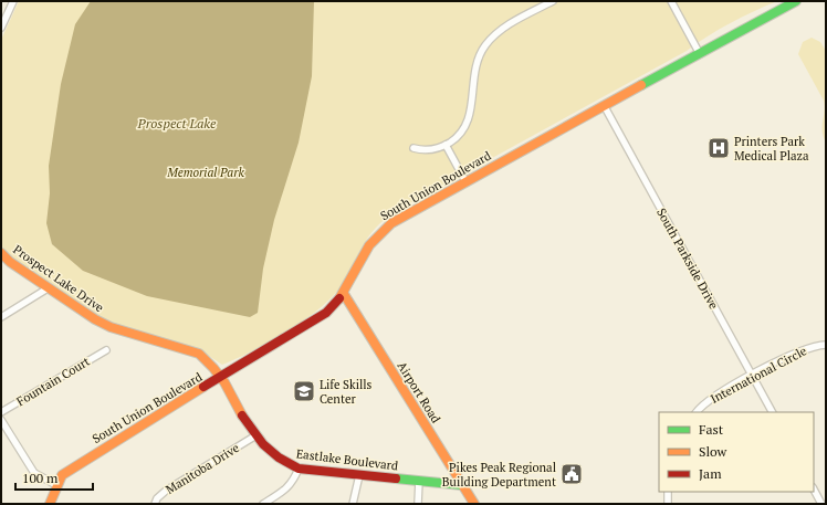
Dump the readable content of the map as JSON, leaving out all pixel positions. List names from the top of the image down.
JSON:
{
  "streets": {
    "main road": [
      "South Union Boulevard",
      "Prospect Lake Drive",
      "Airport Road",
      "Eastlake Boulevard"
    ],
    "street": [
      "South Parkside Drive",
      "International Circle",
      "Fountain Court",
      "Manitoba Drive"
    ]
  },
  "crossings": [
    ["South Union Boulevard", "South Parkside Drive"],
    ["South Union Boulevard", "Prospect Lake Drive"],
    ["South Union Boulevard", "Airport Road"],
    ["South Union Boulevard", "Eastlake Boulevard"],
    ["South Parkside Drive", "International Circle"],
    ["Prospect Lake Drive", "Eastlake Boulevard"],
    ["Airport Road", "Eastlake Boulevard"],
    ["Eastlake Boulevard", "Manitoba Drive"]
  ],
  "water": ["Prospect Lake"],
  "parks": ["Memorial Park"],
  "places": {
    "hospital": ["Printers Park Medical Plaza"],
    "school or university": ["Life Skills Center"],
    "public building": ["Pikes Peak Regional Building Department"]
  },
  "legend": ["Fast", "Slow", "Jam"],
  "scale_bar": "100 m"
}
